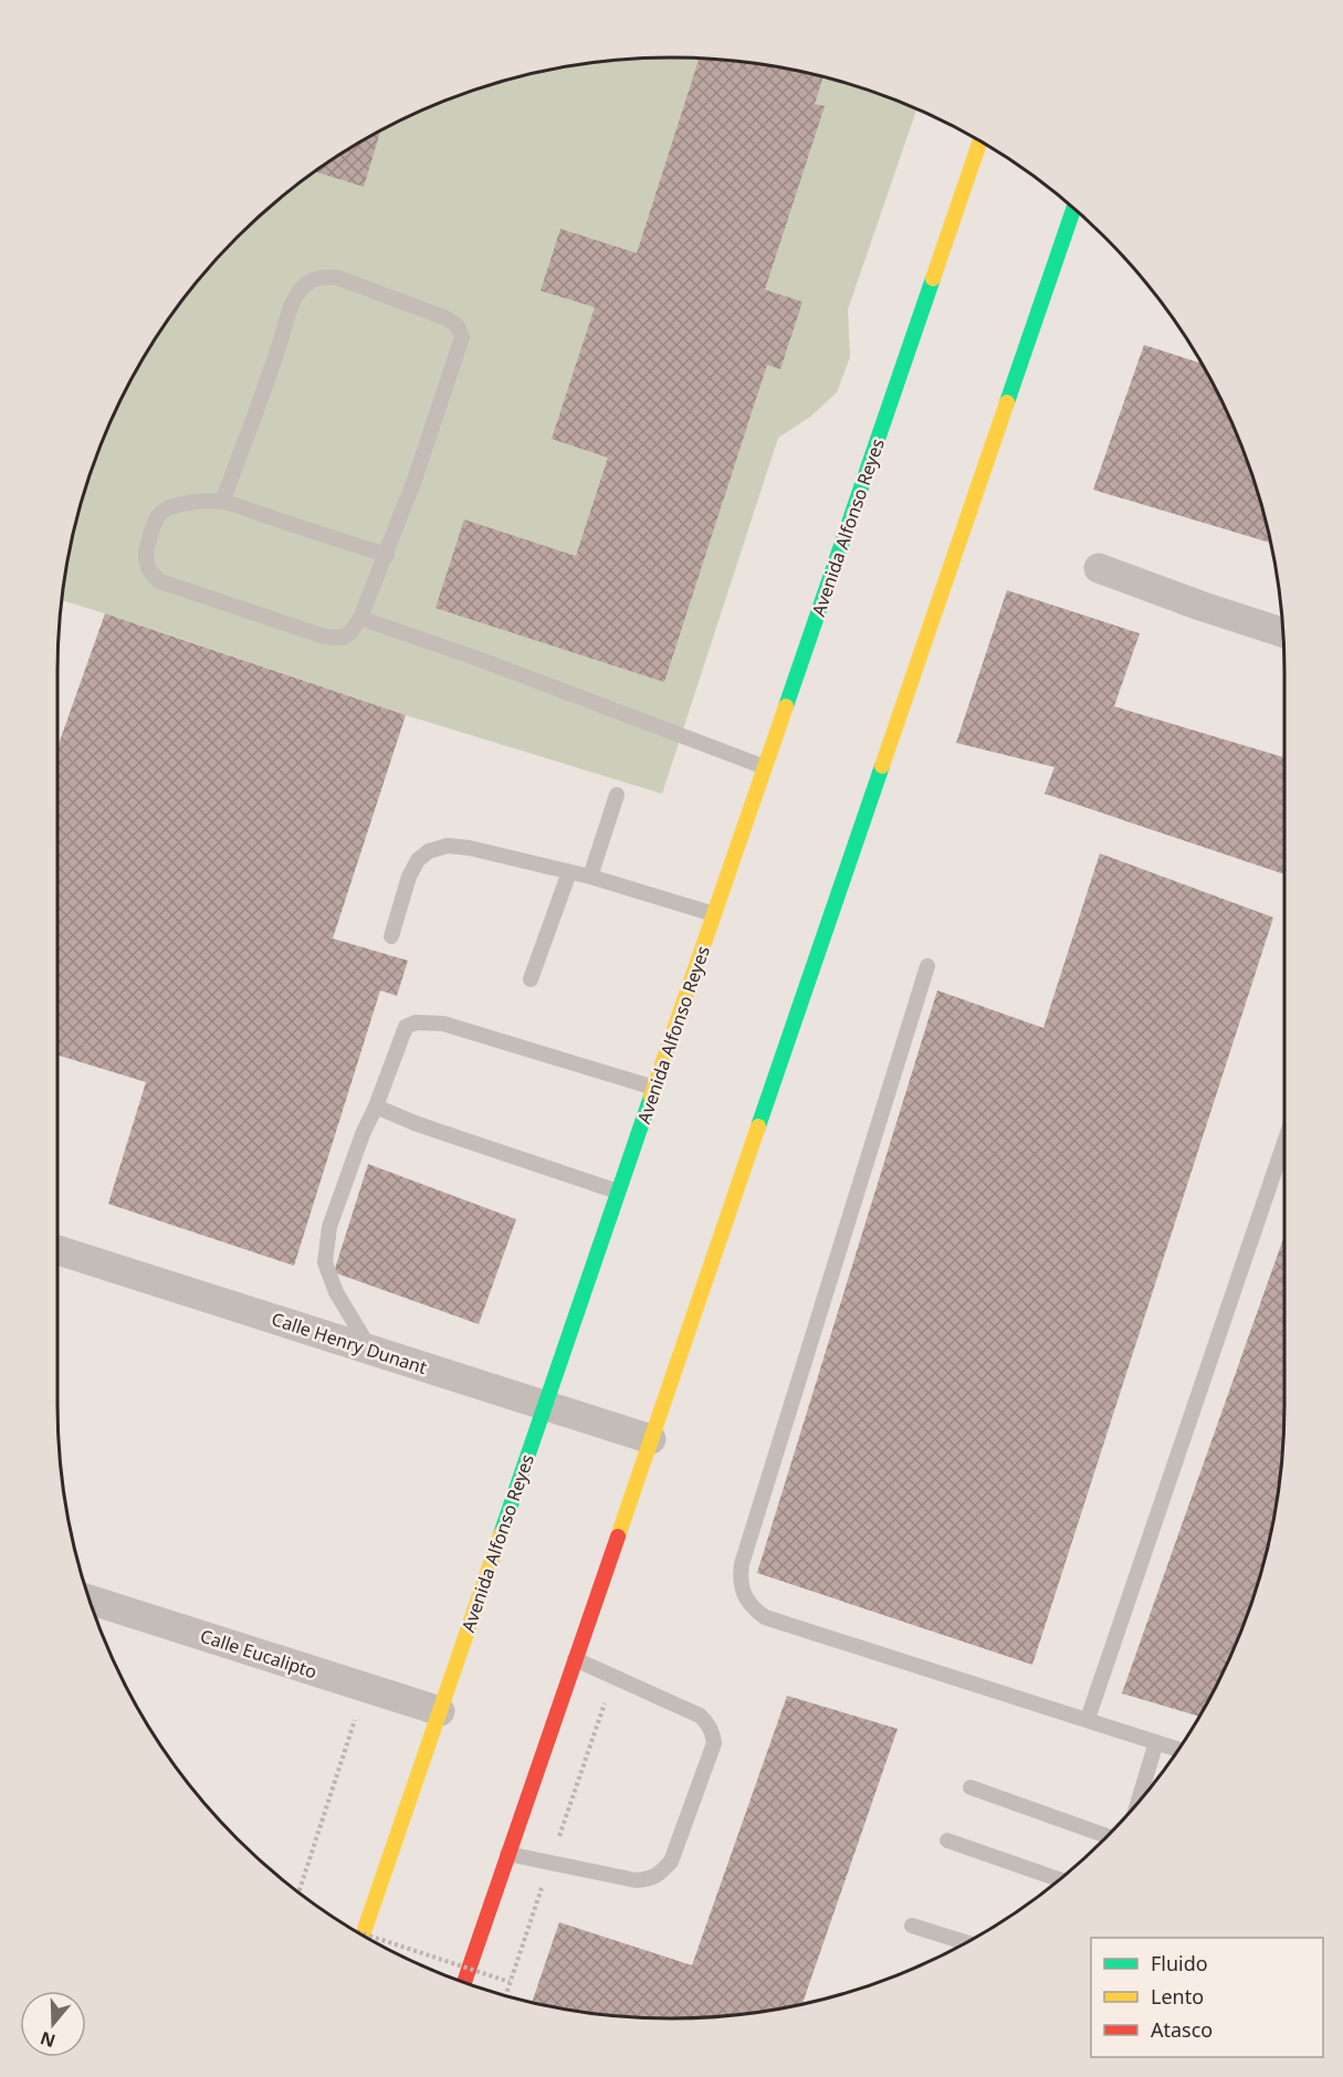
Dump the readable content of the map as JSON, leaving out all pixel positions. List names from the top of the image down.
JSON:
{
  "streets": {
    "highway": ["Avenida Alfonso Reyes"],
    "street": ["Calle Henry Dunant", "Calle Eucalipto"]
  },
  "crossings": [
    ["Avenida Alfonso Reyes", "Calle Henry Dunant"],
    ["Avenida Alfonso Reyes", "Calle Eucalipto"]
  ],
  "legend": ["Fluido", "Lento", "Atasco"],
  "north": "bottom"
}
